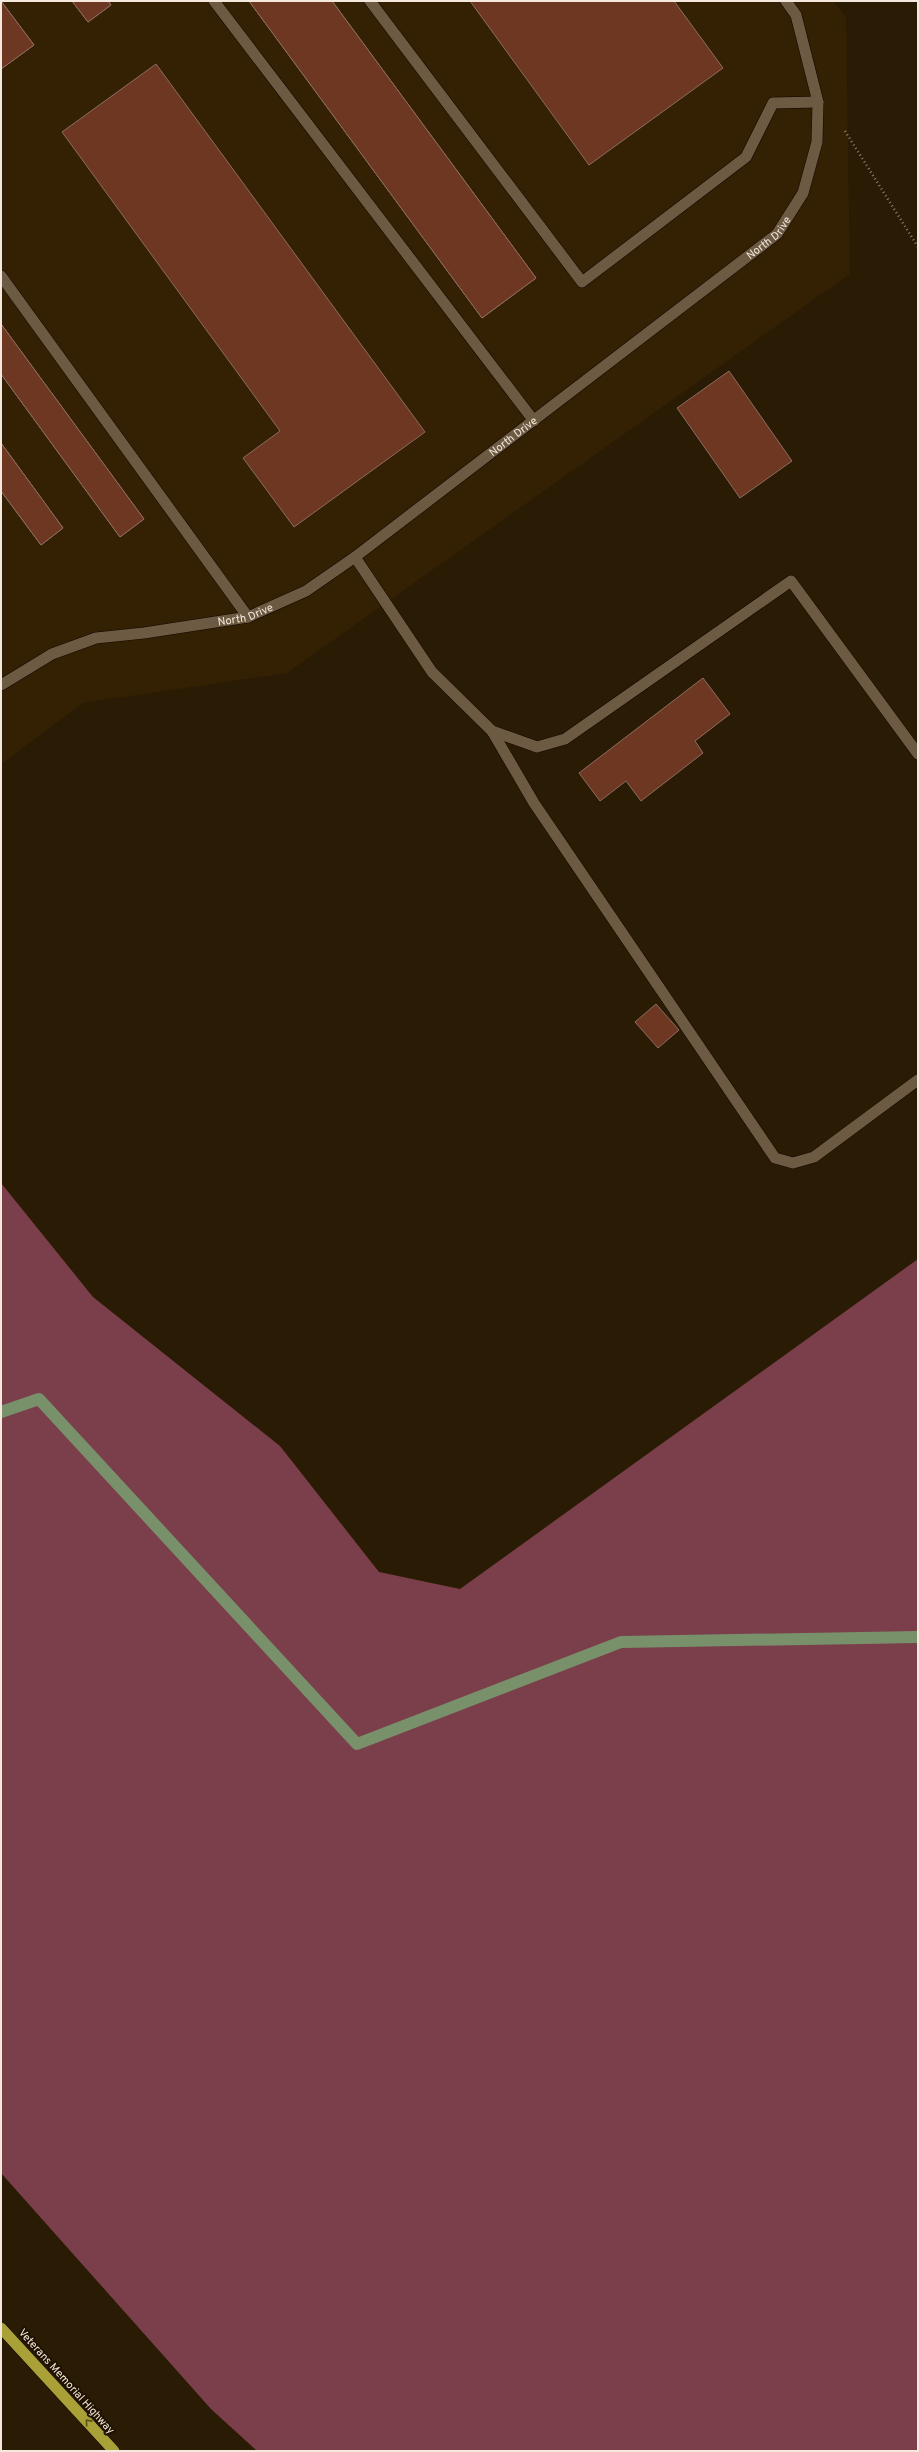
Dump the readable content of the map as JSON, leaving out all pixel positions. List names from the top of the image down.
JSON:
{
  "streets": {
    "highway": ["Veterans Memorial Highway"],
    "street": ["North Drive"]
  },
  "one_way": ["Veterans Memorial Highway"]
}
